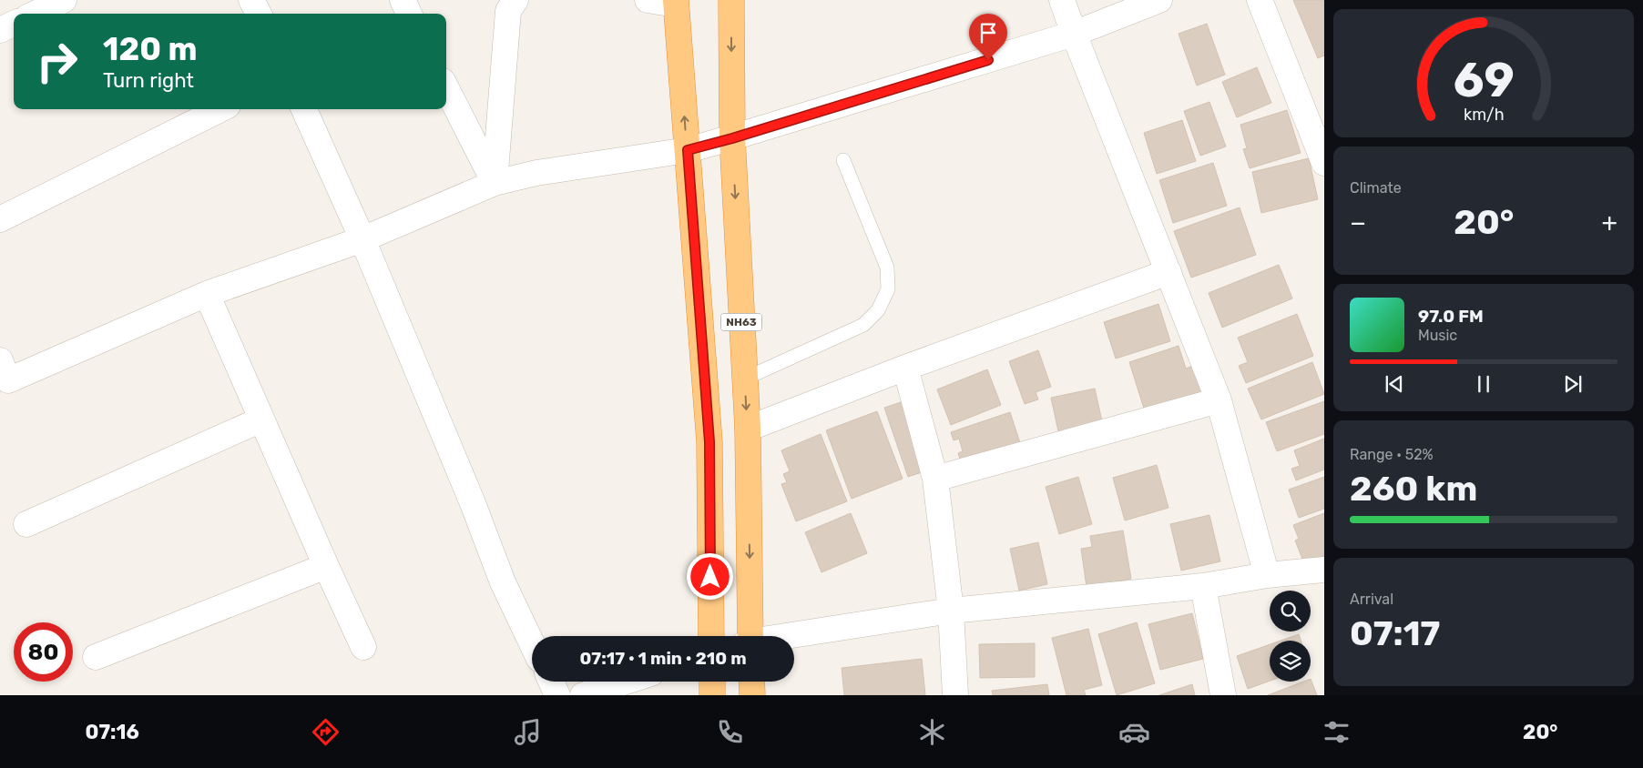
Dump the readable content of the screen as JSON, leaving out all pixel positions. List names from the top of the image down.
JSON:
{
  "streets": {
    "highway": ["NH63"]
  },
  "page": {
    "turn": ["120 m", "Turn right"],
    "tile": [
      "Climate",
      ["Range · 52%", "260 km"],
      ["Arrival", "07:17"]
    ],
    "heat": ["−", "20°", "+"],
    "song": ["97.0 FM", "Music"],
    "limit": "80",
    "trip": "07:17 · 1 min · 210 m",
    "tabs": ["07:16", "20°"],
    "gauge": ["69", "km/h"]
  }
}
